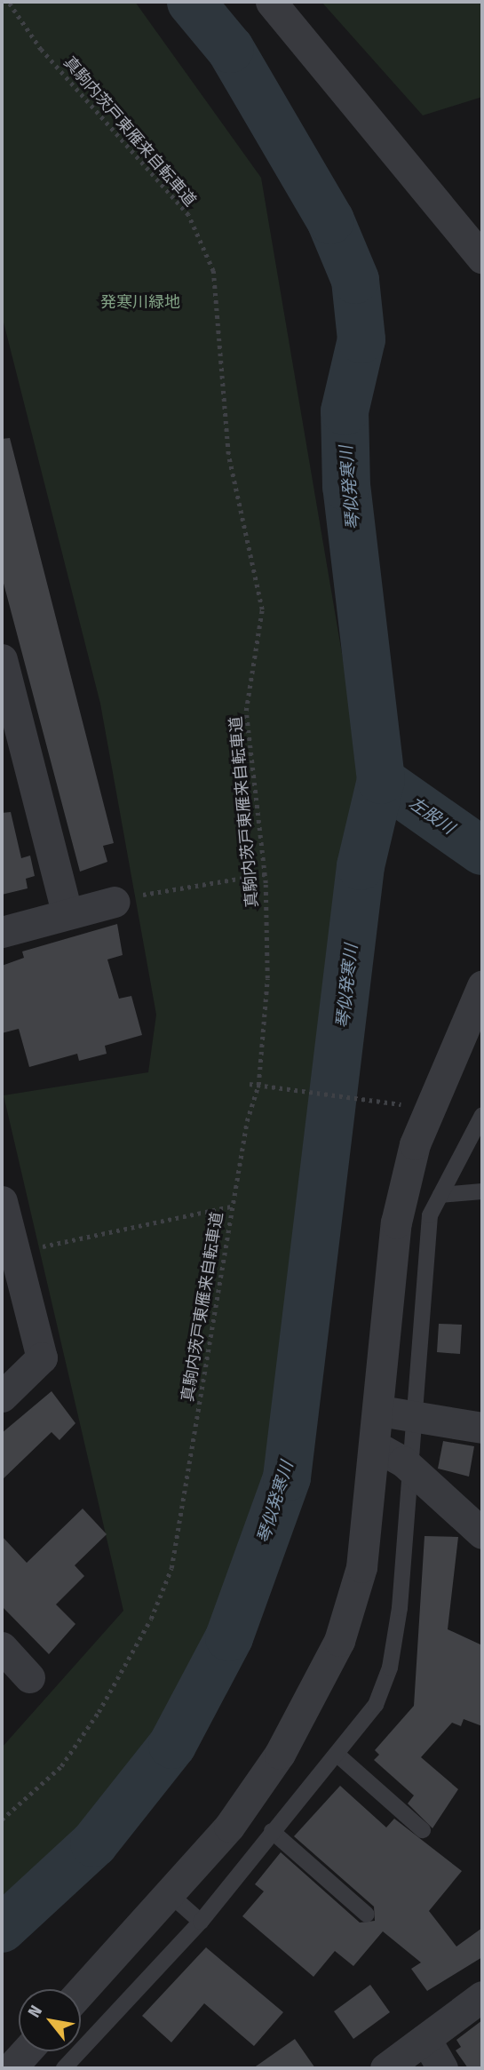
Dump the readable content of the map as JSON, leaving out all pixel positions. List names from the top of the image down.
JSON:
{
  "streets": {
    "path": ["真駒内茨戸東雁来自転車道"]
  },
  "water": ["琴似発寒川", "左股川"],
  "parks": ["発寒川緑地"],
  "north": "top left"
}
